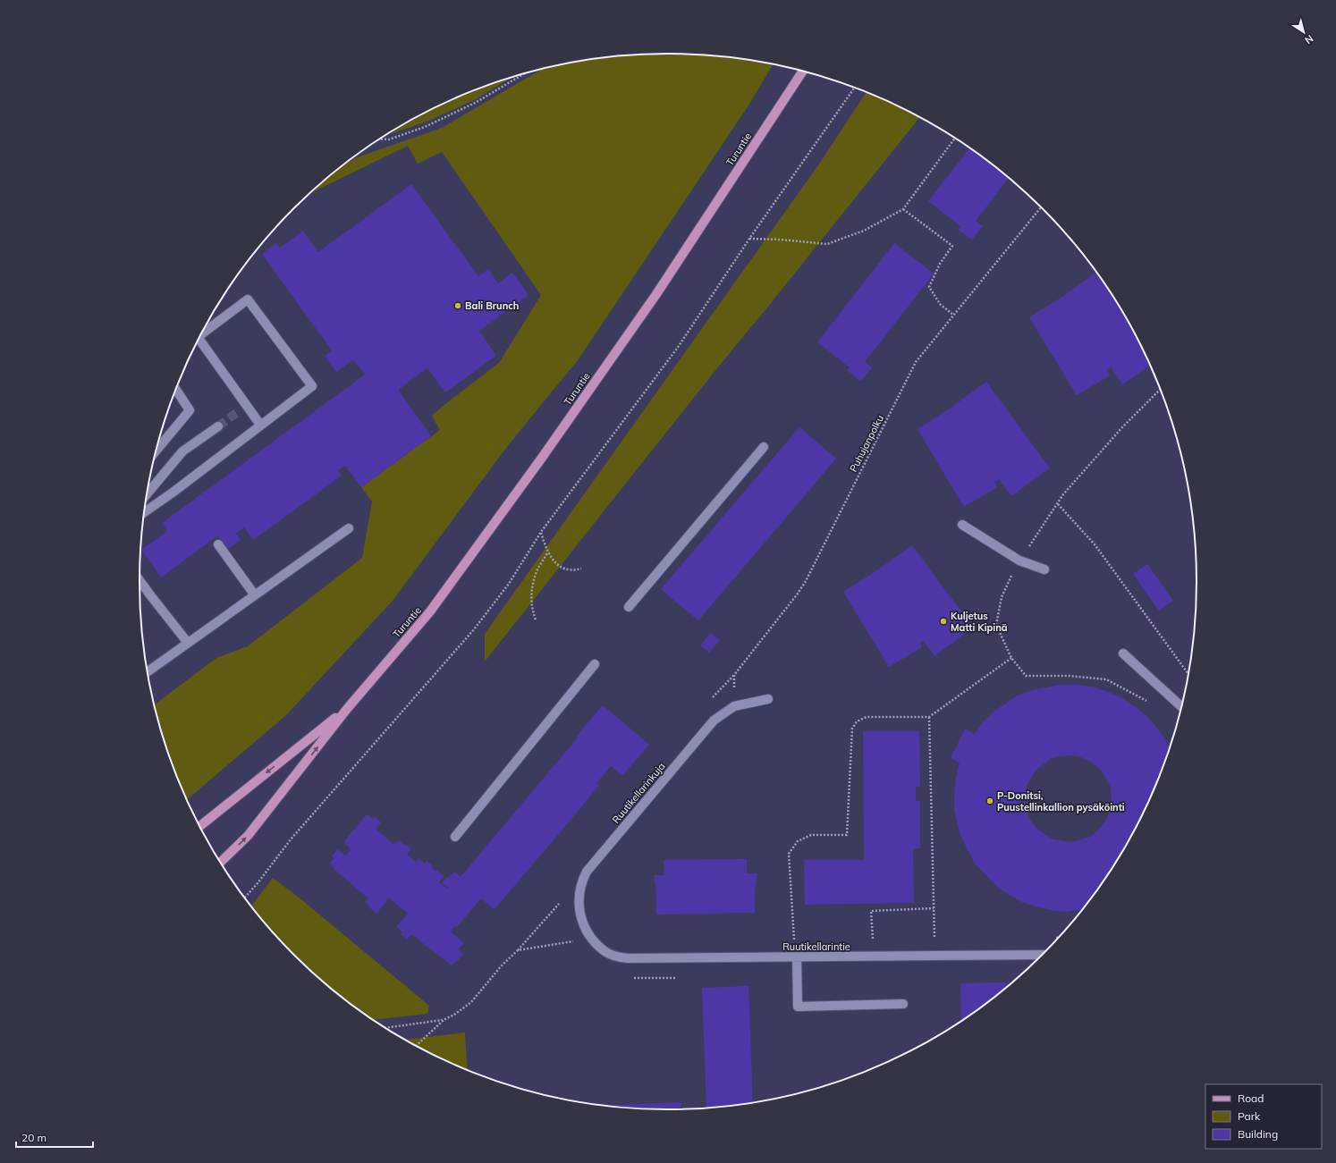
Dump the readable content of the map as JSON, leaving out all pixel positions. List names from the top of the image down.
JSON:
{
  "streets": {
    "main road": ["Turuntie"],
    "street": ["Ruutikellarinkuja", "Ruutikellarintie"],
    "path": ["Puhujanpolku"]
  },
  "crossings": [
    ["Ruutikellarinkuja", "Ruutikellarintie"]
  ],
  "places": ["Bali Brunch", "Kuljetus Matti Kipinä", "P-Donitsi, Puustellinkallion pysäköinti"],
  "legend": ["Road", "Park", "Building"],
  "scale_bar": "20 m",
  "north": "bottom right"
}
